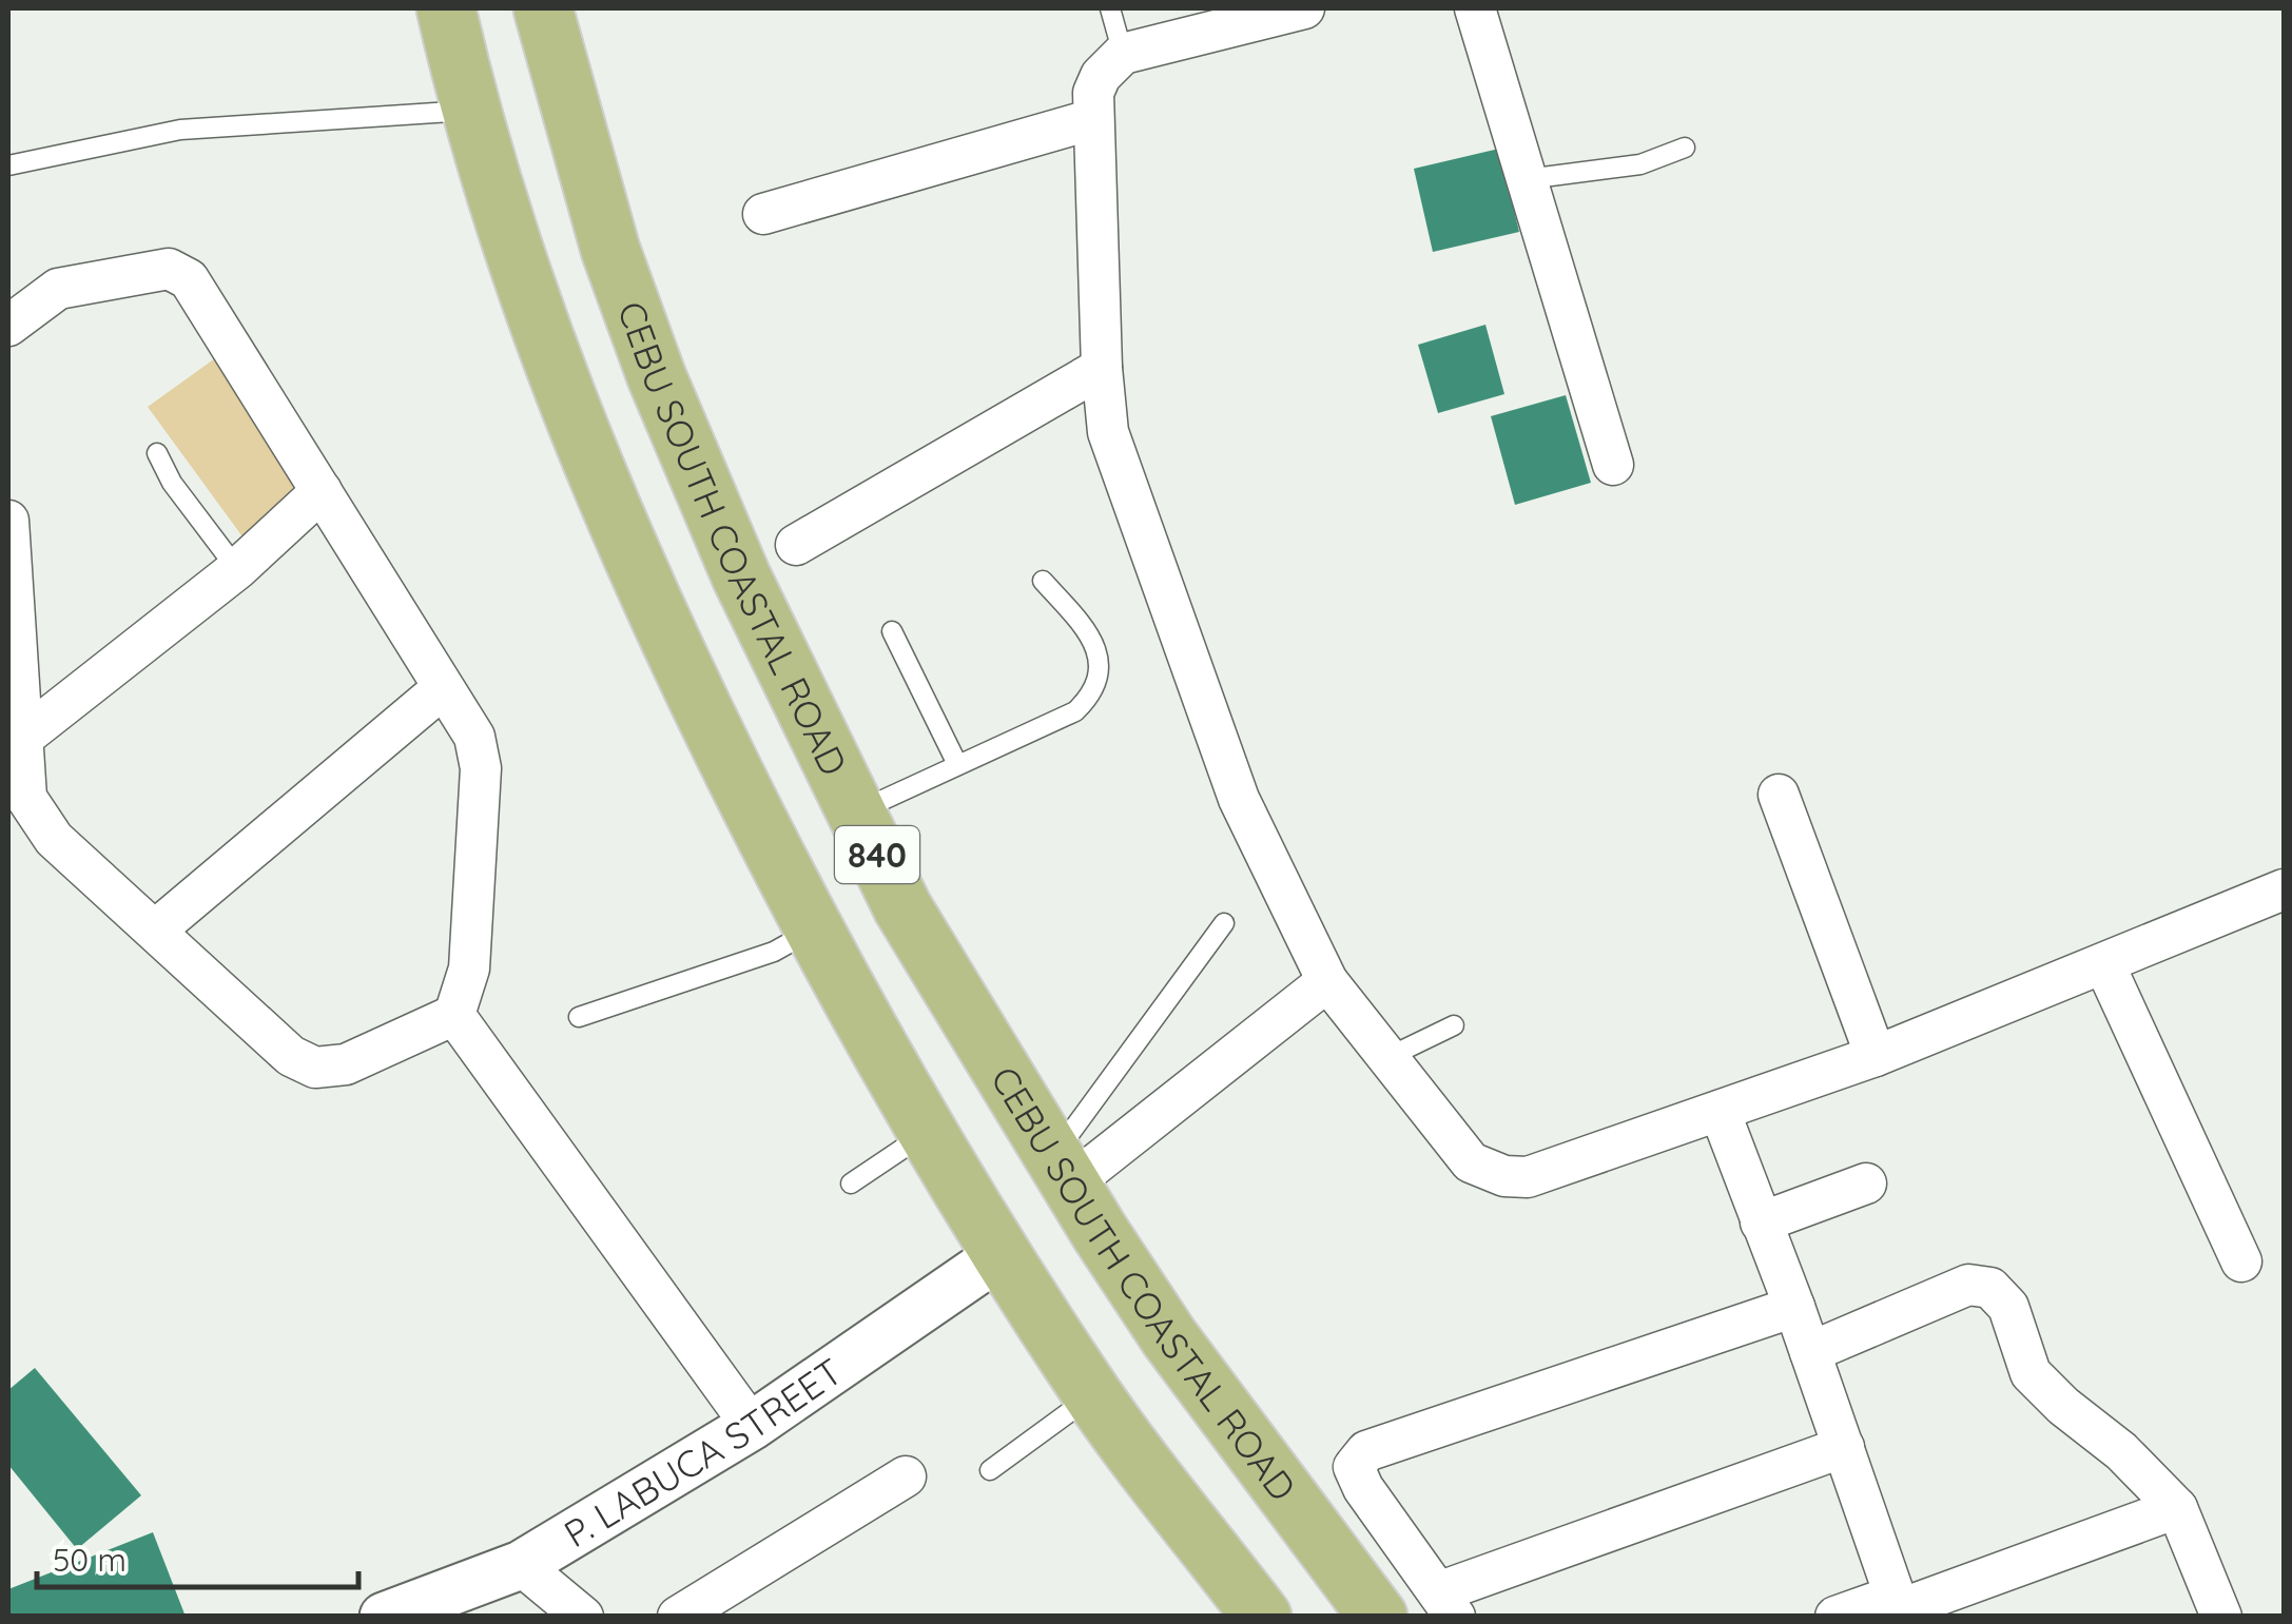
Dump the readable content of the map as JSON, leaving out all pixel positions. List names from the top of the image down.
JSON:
{
  "streets": {
    "highway": ["CEBU SOUTH COASTAL ROAD", "840"],
    "street": ["P. LABUCA STREET"]
  },
  "crossings": [
    ["840", "P. LABUCA STREET"]
  ],
  "scale_bar": "50 m"
}
